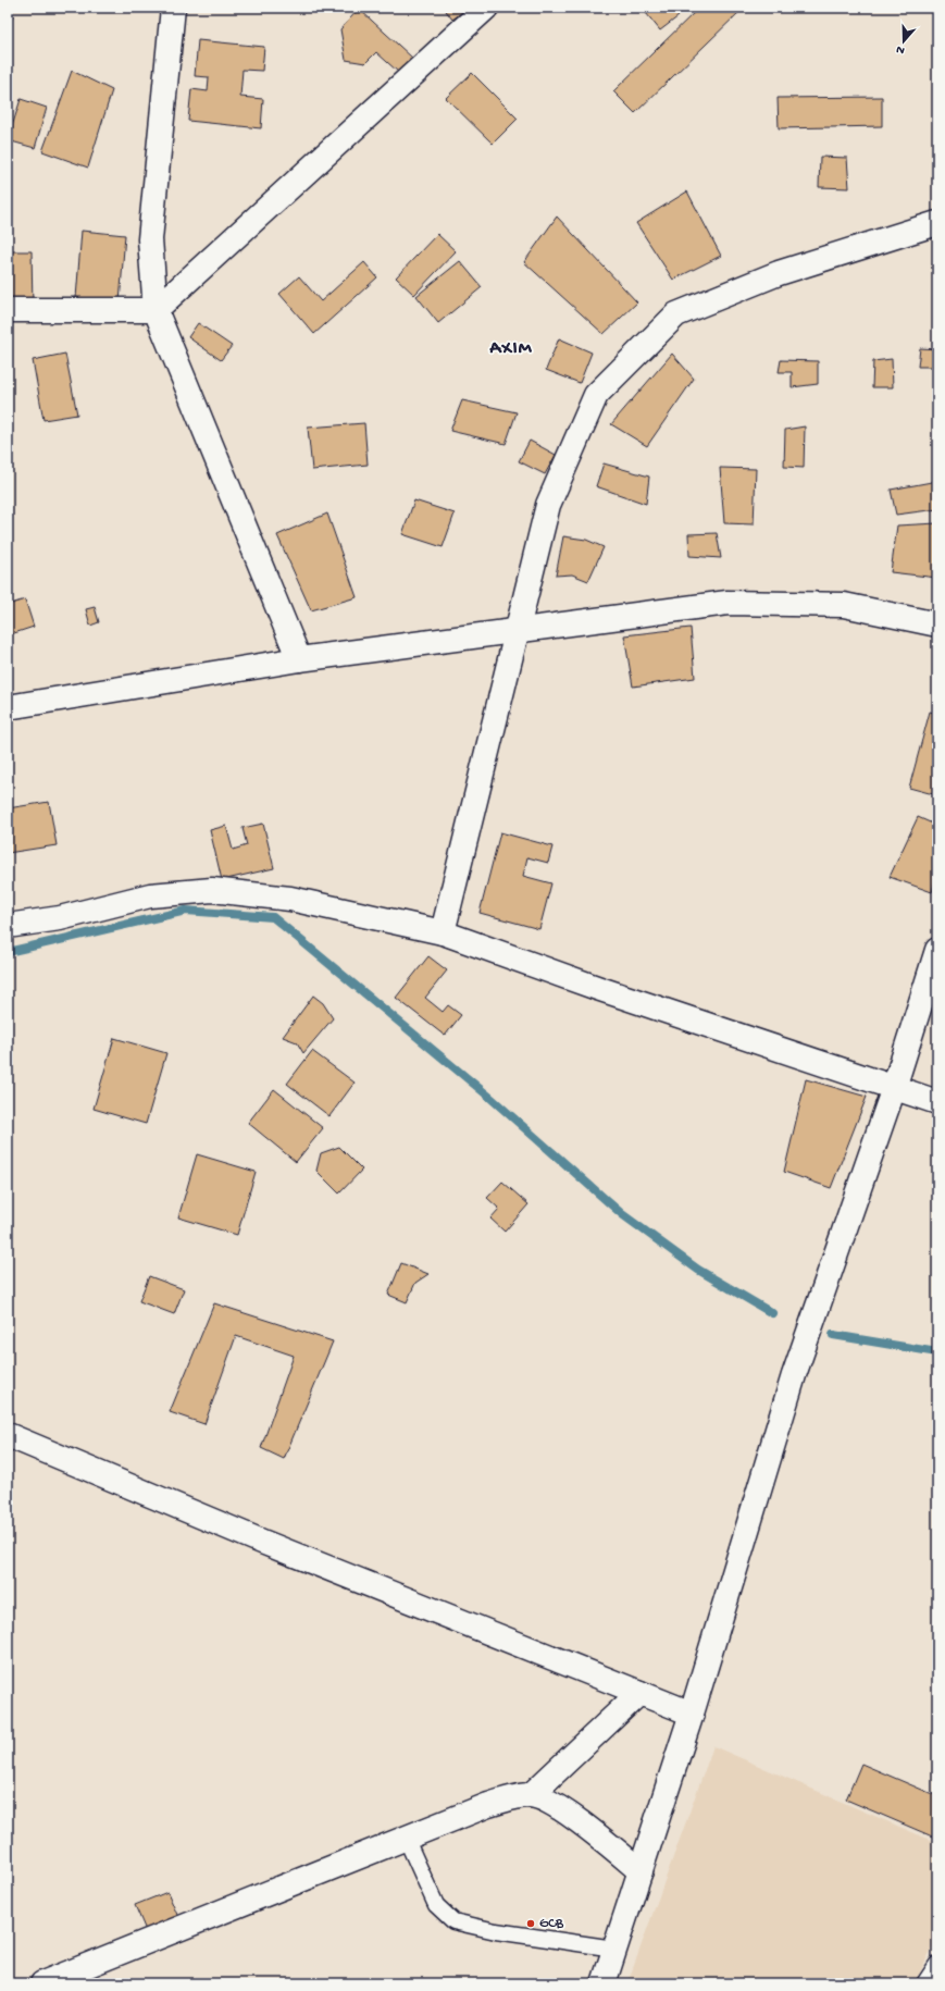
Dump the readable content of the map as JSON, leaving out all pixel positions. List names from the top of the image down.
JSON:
{
  "districts": ["AXIM"],
  "places": ["GCB"],
  "north": "bottom"
}
